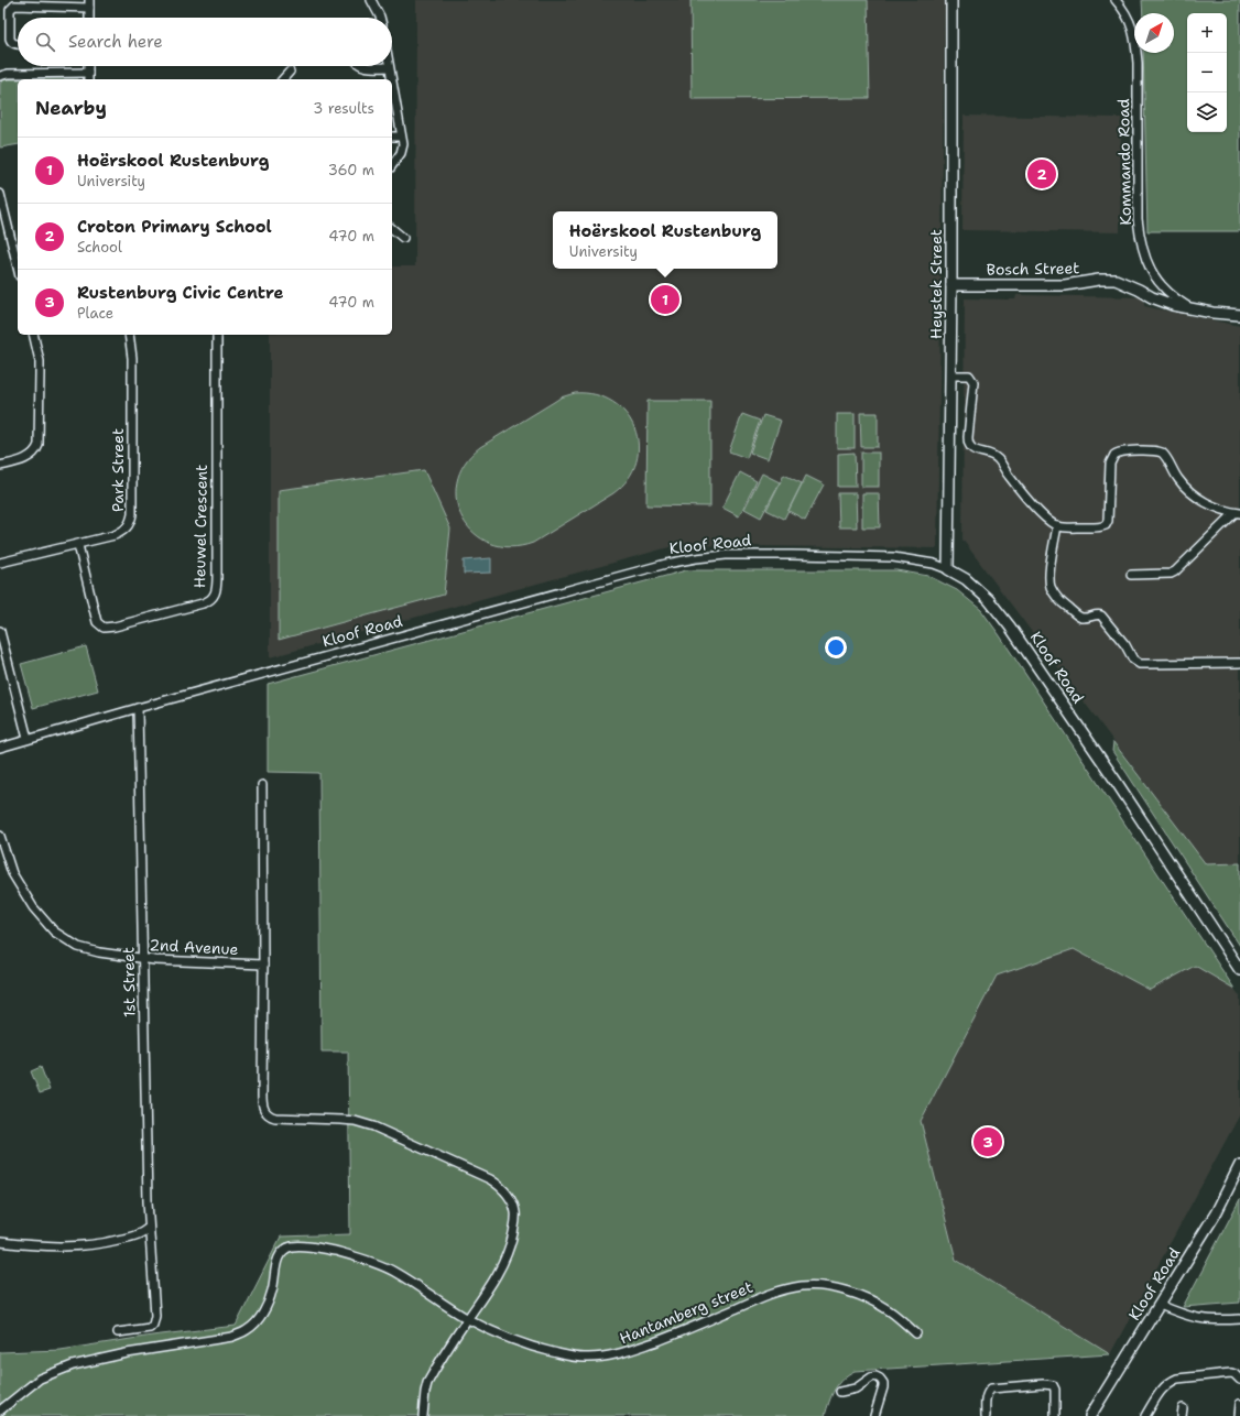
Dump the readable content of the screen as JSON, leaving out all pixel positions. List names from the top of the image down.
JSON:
{
  "streets": {
    "street": [
      "Kommando Road",
      "Bosch Street",
      "Heystek Street",
      "Park Street",
      "Heuwel Crescent",
      "Kloof Road",
      "2nd Avenue",
      "1st Street",
      "Hantamberg street"
    ]
  },
  "crossings": [
    ["Kommando Road", "Bosch Street"],
    ["Bosch Street", "Heystek Street"],
    ["Heystek Street", "Kloof Road"],
    ["Park Street", "Heuwel Crescent"],
    ["Kloof Road", "1st Street"],
    ["2nd Avenue", "1st Street"]
  ],
  "north": "top right",
  "page": {
    "map_buttons": ["+", "−"],
    "search": "Search here",
    "heading": ["Nearby", "3 results"],
    "list": [
      {
        "mark": "1",
        "name": "Hoërskool Rustenburg",
        "note": "University",
        "value": "360 m"
      },
      {
        "mark": "2",
        "name": "Croton Primary School",
        "note": "School",
        "value": "470 m"
      },
      {
        "mark": "3",
        "name": "Rustenburg Civic Centre",
        "note": "Place",
        "value": "470 m"
      }
    ],
    "pins": ["2", "1", "3"],
    "popup": ["Hoërskool Rustenburg", "University"]
  }
}
